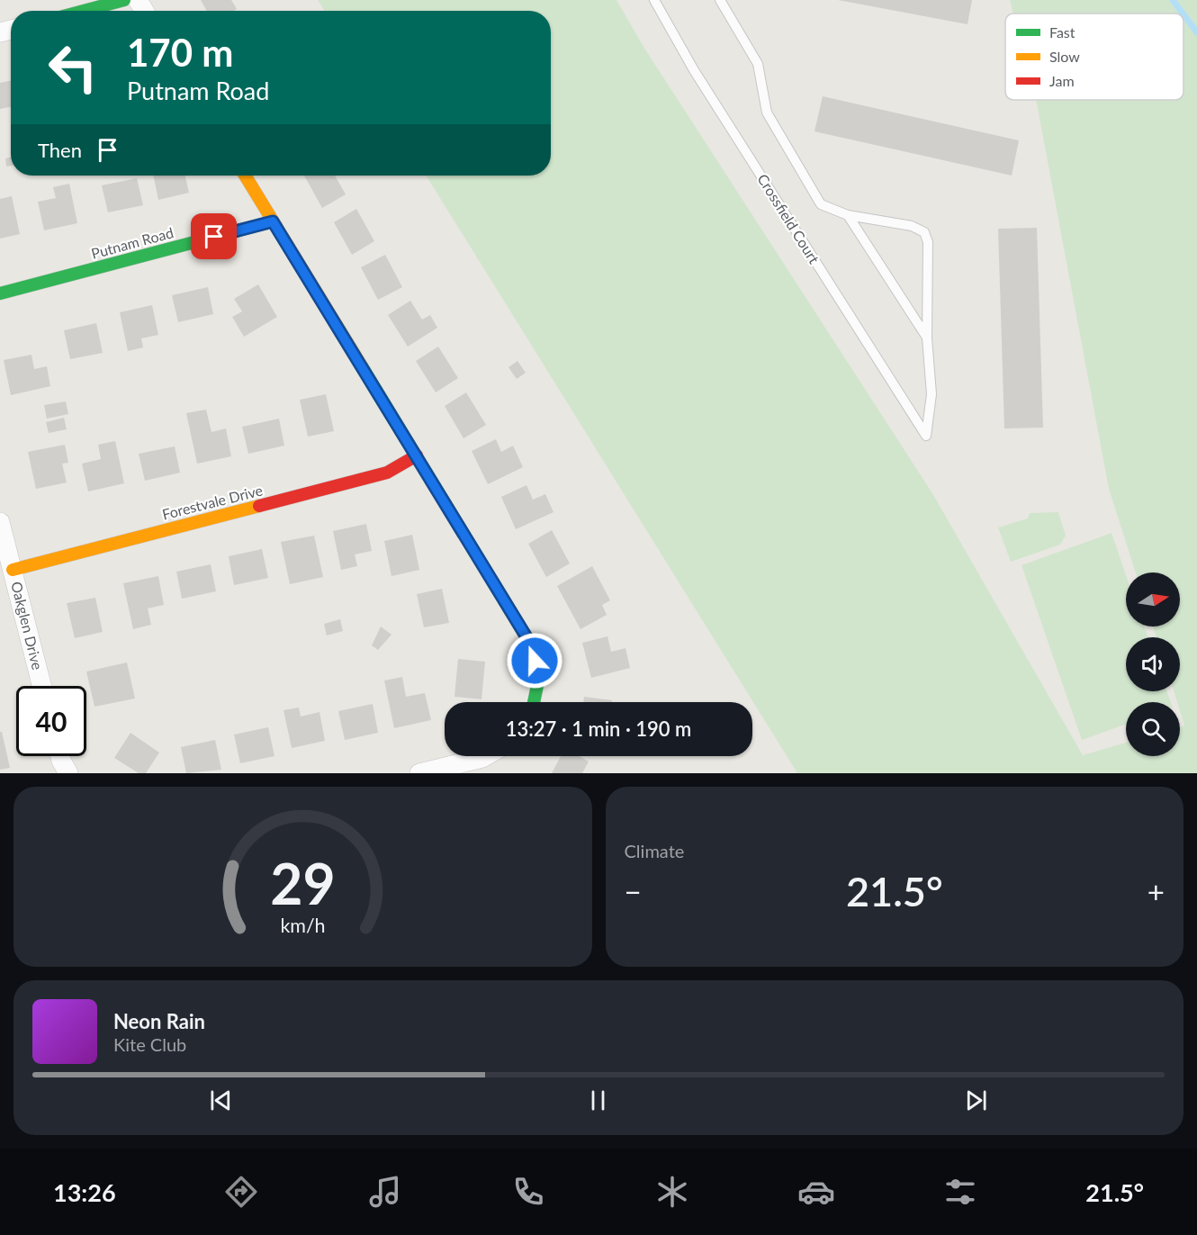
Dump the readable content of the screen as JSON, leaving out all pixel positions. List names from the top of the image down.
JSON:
{
  "streets": {
    "street": ["Putnam Road", "Forestvale Drive", "Oakglen Drive"],
    "lane": ["Crossfield Court"]
  },
  "crossings": [
    ["Forestvale Drive", "Oakglen Drive"]
  ],
  "legend": ["Fast", "Slow", "Jam"],
  "north": "right",
  "page": {
    "turn": ["170 m", "Putnam Road"],
    "then": "Then",
    "limit": "40",
    "trip": "13:27 · 1 min · 190 m",
    "tile": "Climate",
    "heat": ["−", "21.5°", "+"],
    "song": ["Neon Rain", "Kite Club"],
    "tabs": ["13:26", "21.5°"],
    "gauge": ["29", "km/h"]
  }
}
